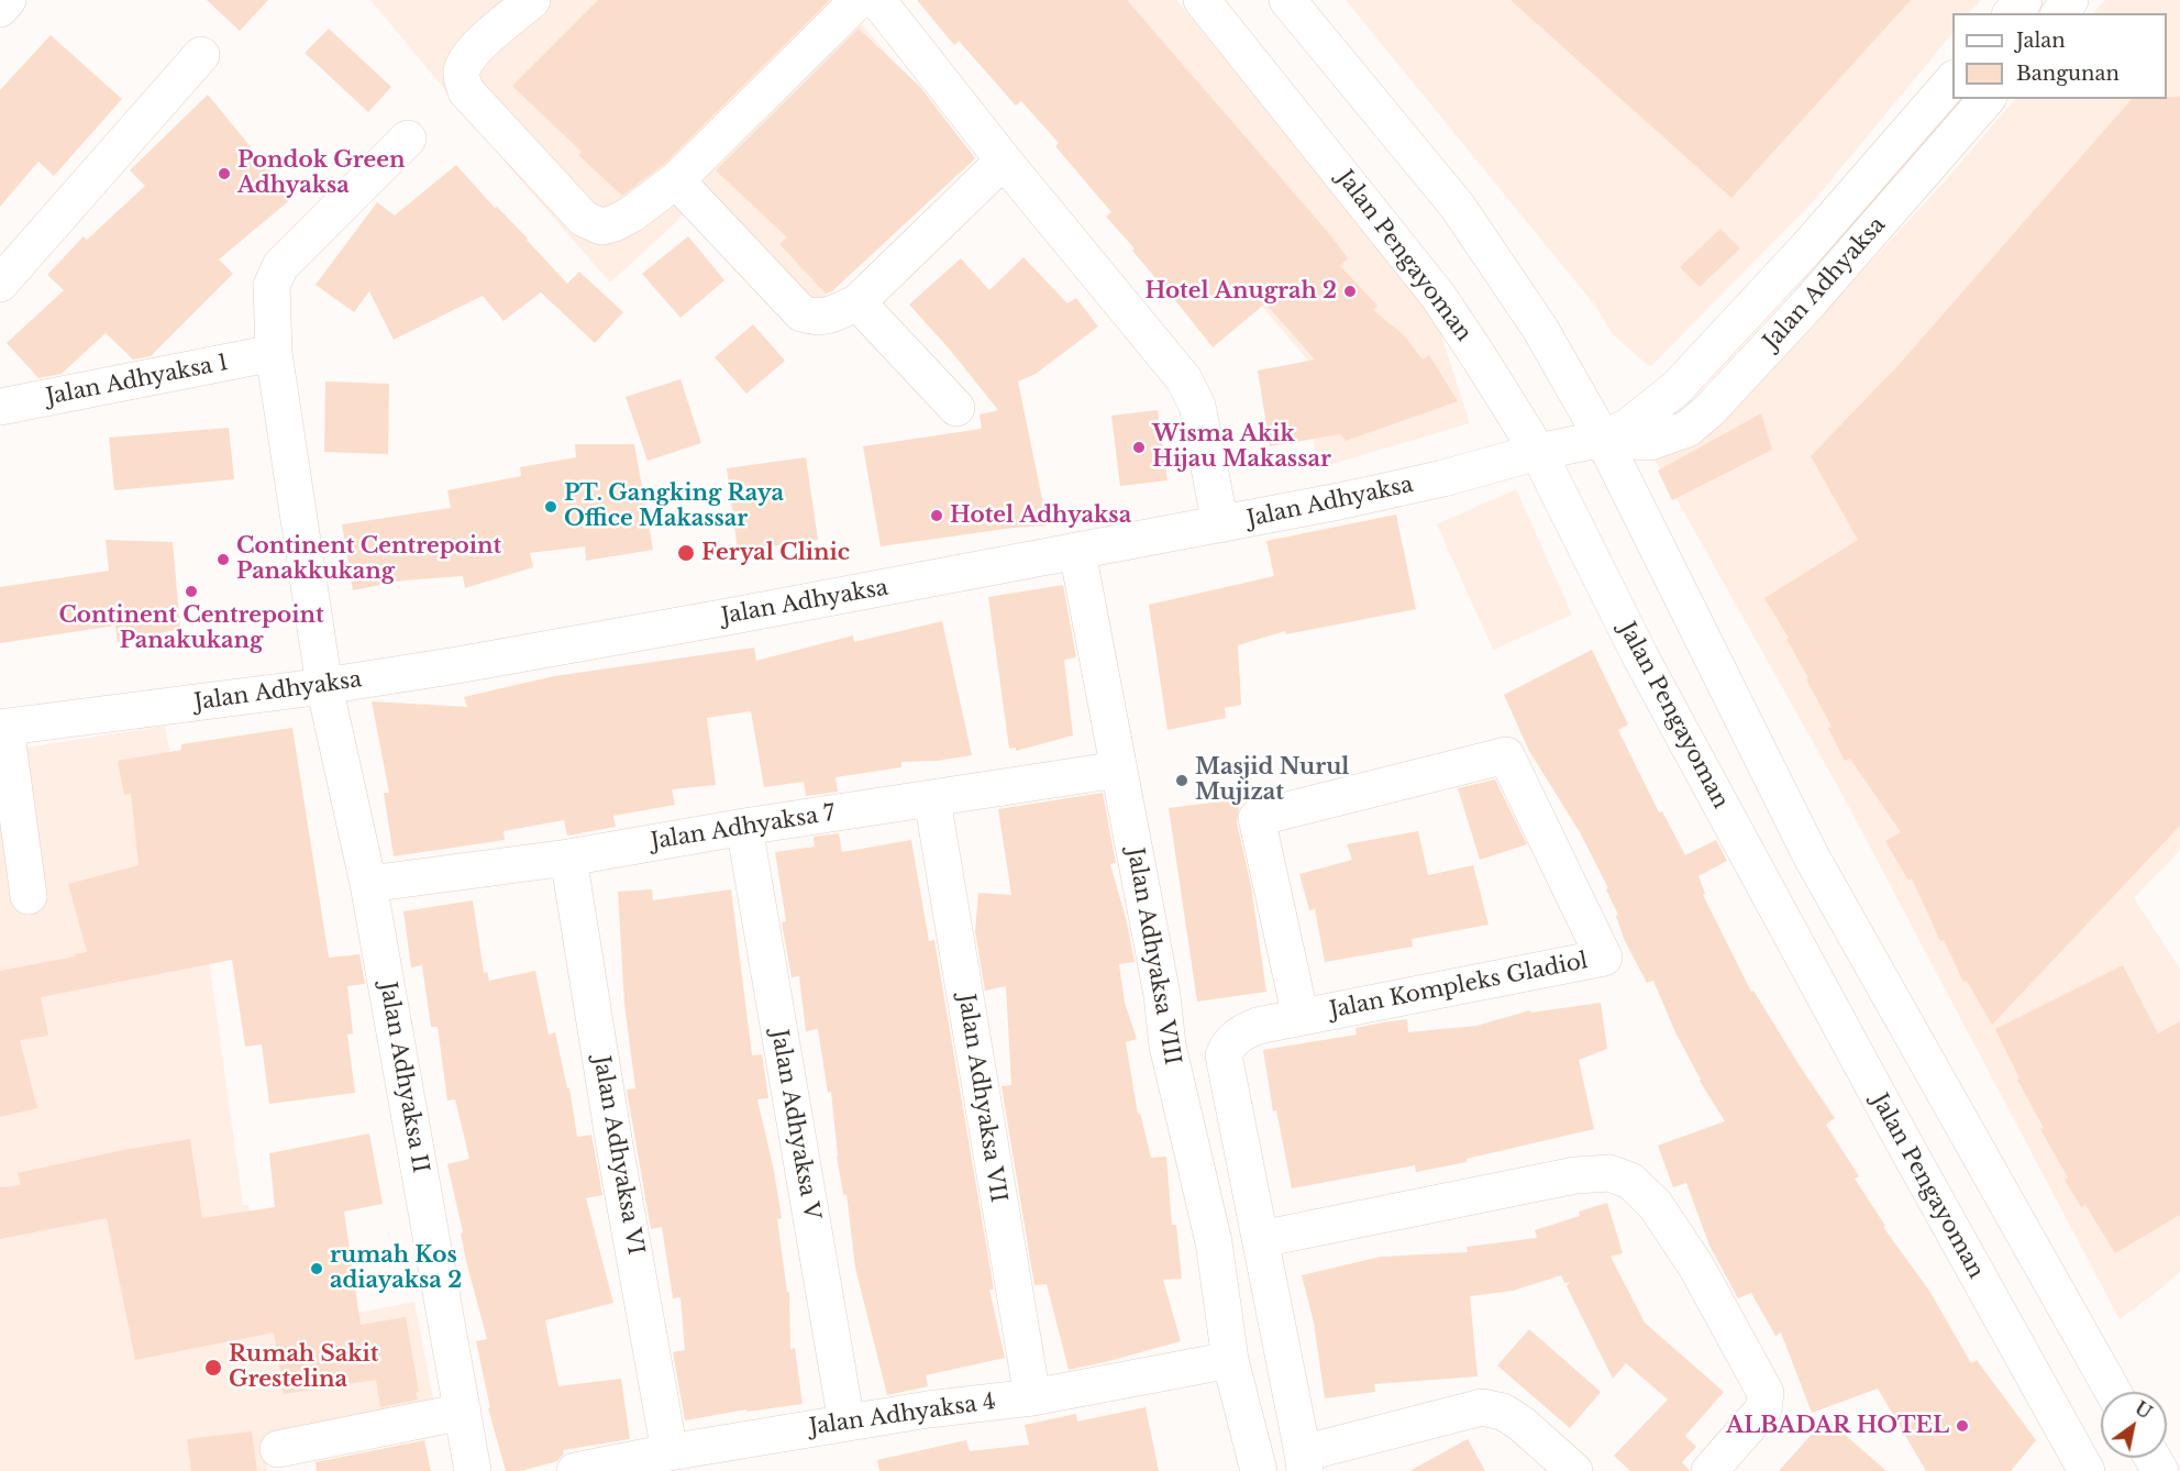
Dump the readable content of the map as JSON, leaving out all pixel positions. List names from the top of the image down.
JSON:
{
  "streets": {
    "street": [
      "Jalan Pengayoman",
      "Jalan Adhyaksa",
      "Jalan Adhyaksa 1",
      "Jalan Adhyaksa 7",
      "Jalan Adhyaksa VIII",
      "Jalan Kompleks Gladiol",
      "Jalan Adhyaksa II",
      "Jalan Adhyaksa VII",
      "Jalan Adhyaksa V",
      "Jalan Adhyaksa VI",
      "Jalan Adhyaksa 4"
    ]
  },
  "crossings": [
    ["Jalan Pengayoman", "Jalan Adhyaksa"],
    ["Jalan Adhyaksa", "Jalan Adhyaksa VIII"],
    ["Jalan Adhyaksa", "Jalan Adhyaksa II"],
    ["Jalan Adhyaksa 1", "Jalan Adhyaksa II"],
    ["Jalan Adhyaksa 7", "Jalan Adhyaksa VIII"],
    ["Jalan Adhyaksa 7", "Jalan Adhyaksa II"],
    ["Jalan Adhyaksa 7", "Jalan Adhyaksa VII"],
    ["Jalan Adhyaksa 7", "Jalan Adhyaksa V"],
    ["Jalan Adhyaksa 7", "Jalan Adhyaksa VI"],
    ["Jalan Adhyaksa VIII", "Jalan Adhyaksa 4"],
    ["Jalan Adhyaksa VII", "Jalan Adhyaksa 4"],
    ["Jalan Adhyaksa V", "Jalan Adhyaksa 4"],
    ["Jalan Adhyaksa VI", "Jalan Adhyaksa 4"]
  ],
  "places": [
    "Pondok Green Adhyaksa",
    "Hotel Anugrah 2",
    "Wisma Akik Hijau Makassar",
    "PT. Gangking Raya Office Makassar",
    "Hotel Adhyaksa",
    "Feryal Clinic",
    "Continent Centrepoint Panakkukang",
    "Continent Centrepoint Panakukang",
    "Masjid Nurul Mujizat",
    "rumah Kos adiayaksa 2",
    "Rumah Sakit Grestelina",
    "ALBADAR HOTEL"
  ],
  "legend": ["Jalan", "Bangunan"],
  "north": "top right"
}
